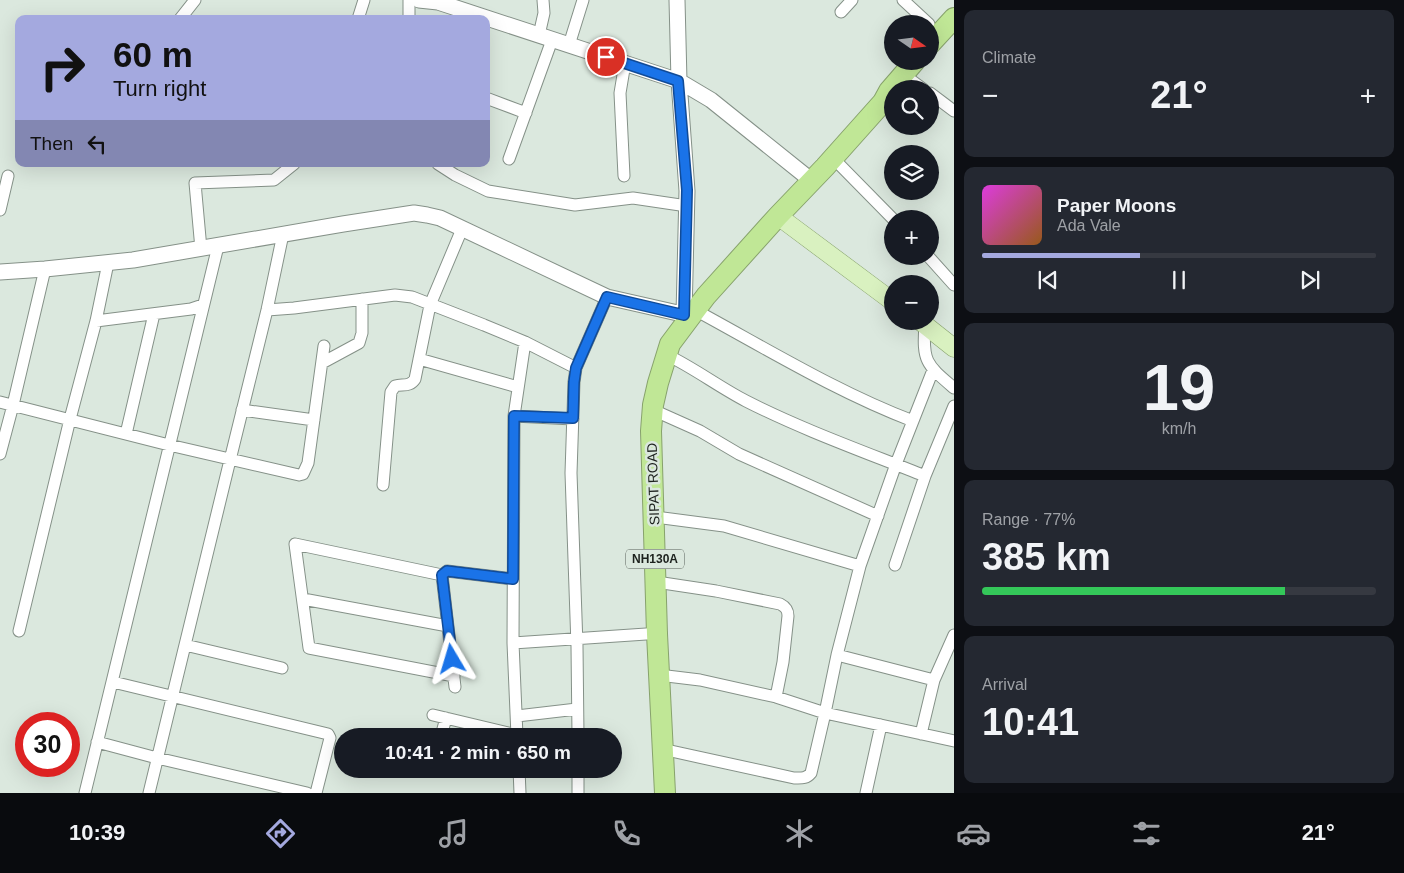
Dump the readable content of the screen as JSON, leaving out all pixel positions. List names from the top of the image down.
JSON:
{
  "streets": {
    "highway": ["SIPAT ROAD", "NH130A"]
  },
  "north": "right",
  "page": {
    "tile": [
      "Climate",
      ["19", "km/h"],
      ["Range · 77%", "385 km"],
      ["Arrival", "10:41"]
    ],
    "map_buttons": ["+", "−"],
    "turn": ["60 m", "Turn right"],
    "heat": ["−", "21°", "+"],
    "then": "Then",
    "song": ["Paper Moons", "Ada Vale"],
    "limit": "30",
    "trip": "10:41 · 2 min · 650 m",
    "tabs": ["10:39", "21°"]
  }
}
